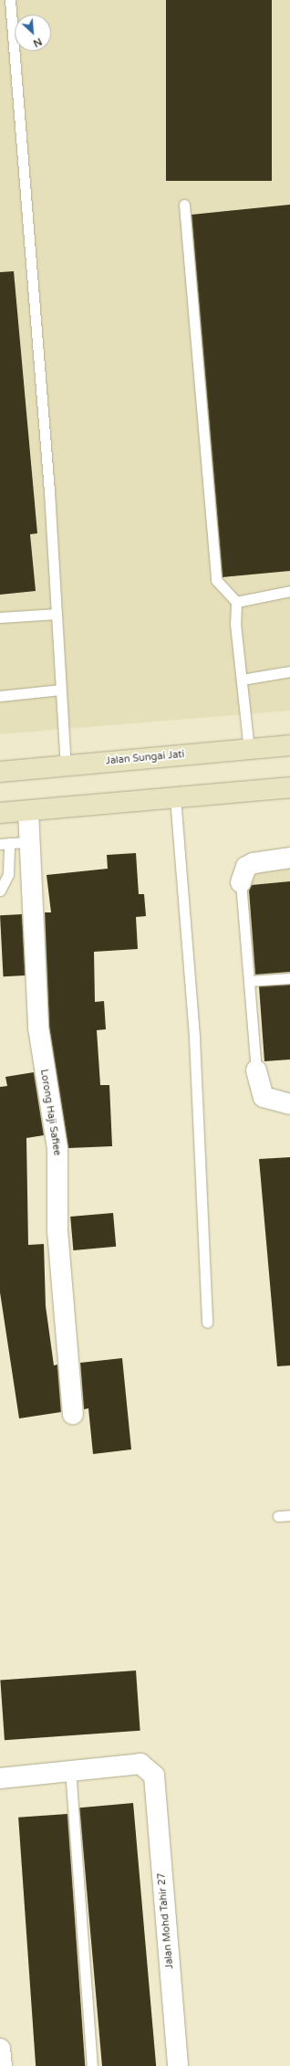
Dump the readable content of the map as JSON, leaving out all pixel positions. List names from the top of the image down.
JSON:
{
  "streets": {
    "main road": ["Jalan Sungai Jati"],
    "street": ["Lorong Haji Safiee", "Jalan Mohd Tahir 27"]
  },
  "north": "bottom right"
}
